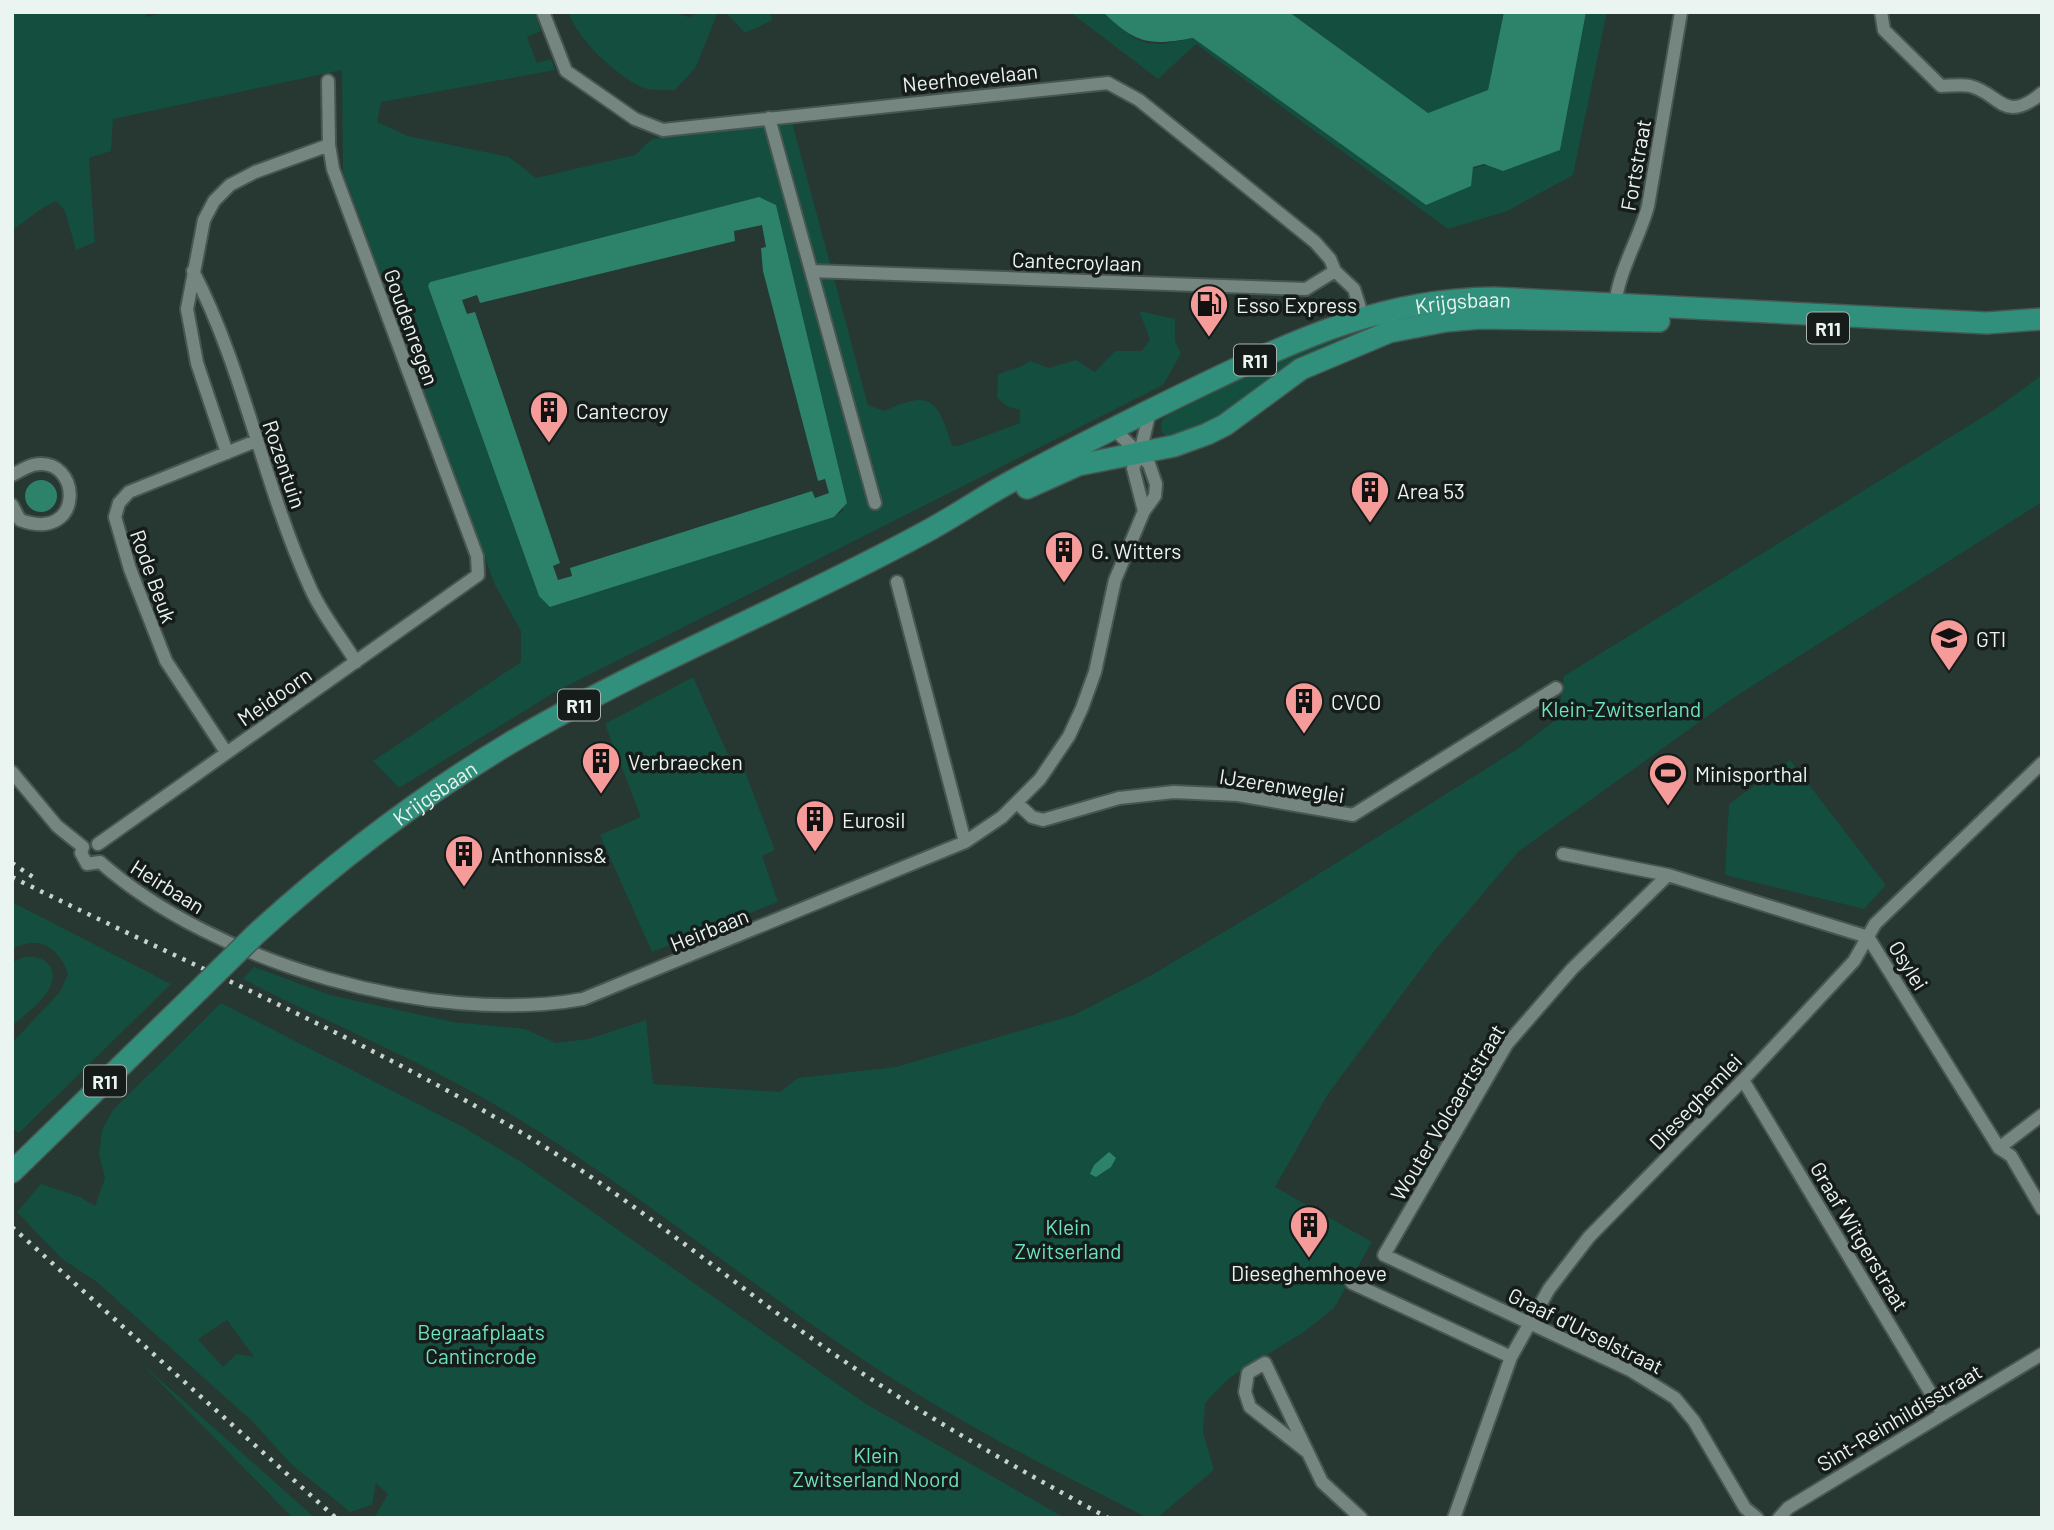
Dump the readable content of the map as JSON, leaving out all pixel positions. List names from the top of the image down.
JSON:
{
  "streets": {
    "main road": ["Krijgsbaan", "R11"],
    "street": [
      "Neerhoevelaan",
      "Fortstraat",
      "Cantecroylaan",
      "Goudenregen",
      "Rozentuin",
      "Rode Beuk",
      "Meidoorn",
      "IJzerenweglei",
      "Heirbaan",
      "Osylei",
      "Dieseghemlei",
      "Wouter Volcaertstraat",
      "Graaf Witgerstraat",
      "Graaf d'Urselstraat",
      "Sint-Reinhildisstraat"
    ]
  },
  "crossings": [
    ["Neerhoevelaan", "Cantecroylaan"],
    ["Neerhoevelaan", "Krijgsbaan"],
    ["Fortstraat", "Krijgsbaan"],
    ["Krijgsbaan", "Heirbaan"],
    ["Goudenregen", "Meidoorn"],
    ["Rozentuin", "Rode Beuk"],
    ["Rozentuin", "Meidoorn"],
    ["Rode Beuk", "Meidoorn"],
    ["Meidoorn", "Heirbaan"],
    ["IJzerenweglei", "Heirbaan"],
    ["Osylei", "Dieseghemlei"],
    ["Osylei", "Wouter Volcaertstraat"],
    ["Dieseghemlei", "Graaf Witgerstraat"],
    ["Dieseghemlei", "Graaf d'Urselstraat"],
    ["Wouter Volcaertstraat", "Graaf d'Urselstraat"],
    ["Graaf Witgerstraat", "Sint-Reinhildisstraat"]
  ],
  "parks": [
    "Klein-Zwitserland",
    "Klein Zwitserland",
    "Begraafplaats Cantincrode",
    "Klein Zwitserland Noord"
  ],
  "places": {
    "fuel station": ["Esso Express"],
    "building": [
      "Cantecroy",
      "Area 53",
      "G. Witters",
      "CVCO",
      "Verbraecken",
      "Eurosil",
      "Anthonniss&",
      "Dieseghemhoeve"
    ],
    "school or university": ["GTI"],
    "sports": ["Minisporthal"]
  }
}
